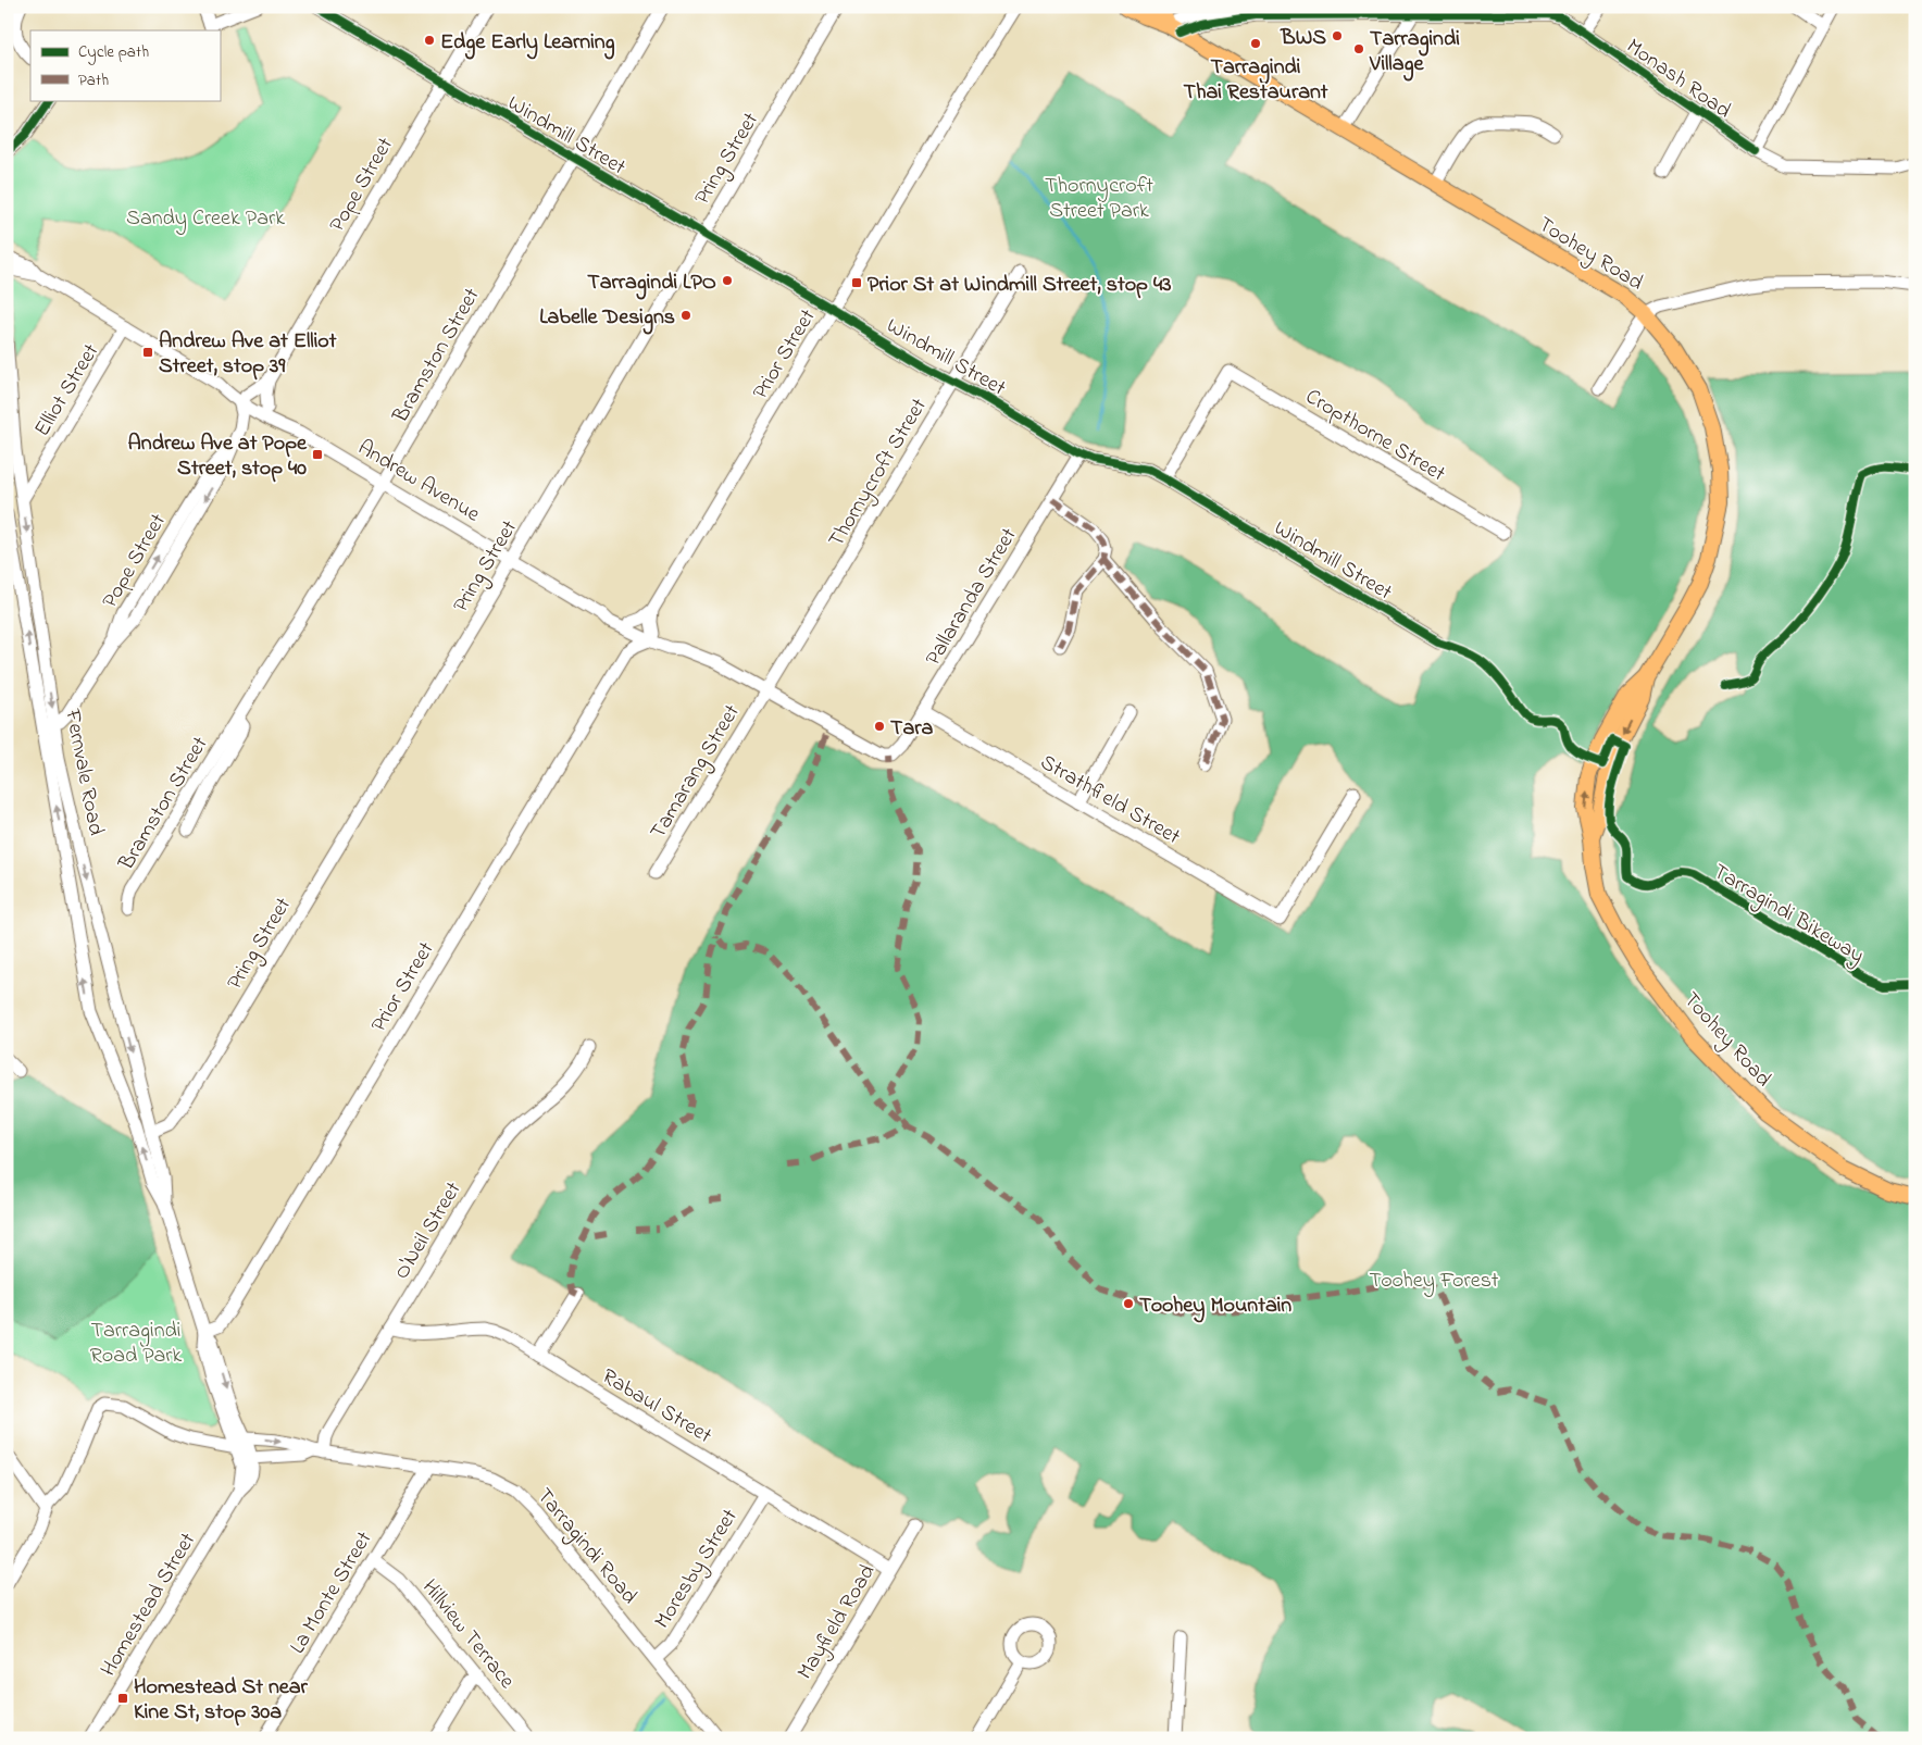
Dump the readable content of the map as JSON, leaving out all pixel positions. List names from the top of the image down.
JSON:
{
  "streets": {
    "main road": ["Toohey Road"],
    "street": [
      "Monash Road",
      "Windmill Street",
      "Pring Street",
      "Pope Street",
      "Prior Street",
      "Bramston Street",
      "Elliot Street",
      "Cropthorne Street",
      "Thornycroft Street",
      "Andrew Avenue",
      "Pallaranda Street",
      "Tamarang Street",
      "Fernvale Road",
      "Strathfield Street",
      "O'Neil Street",
      "Rabaul Street",
      "Tarragindi Road",
      "Moresby Street",
      "La Monte Street",
      "Homestead Street",
      "Mayfield Road",
      "Hillview Terrace"
    ],
    "cycle path": ["Tarragindi Bikeway"]
  },
  "crossings": [
    ["Monash Road", "Toohey Road"],
    ["Windmill Street", "Pring Street"],
    ["Windmill Street", "Pope Street"],
    ["Windmill Street", "Prior Street"],
    ["Windmill Street", "Bramston Street"],
    ["Windmill Street", "Cropthorne Street"],
    ["Windmill Street", "Thornycroft Street"],
    ["Windmill Street", "Pallaranda Street"],
    ["Pring Street", "Andrew Avenue"],
    ["Pring Street", "Fernvale Road"],
    ["Pope Street", "Andrew Avenue"],
    ["Pope Street", "Fernvale Road"],
    ["Prior Street", "Andrew Avenue"],
    ["Prior Street", "Fernvale Road"],
    ["Bramston Street", "Andrew Avenue"],
    ["Elliot Street", "Andrew Avenue"],
    ["Elliot Street", "Fernvale Road"],
    ["Thornycroft Street", "Andrew Avenue"],
    ["Thornycroft Street", "Tamarang Street"],
    ["Andrew Avenue", "Pallaranda Street"],
    ["Andrew Avenue", "Tamarang Street"],
    ["Pallaranda Street", "Strathfield Street"],
    ["Fernvale Road", "Tarragindi Road"],
    ["Fernvale Road", "Homestead Street"],
    ["O'Neil Street", "Rabaul Street"],
    ["O'Neil Street", "Tarragindi Road"],
    ["Rabaul Street", "Moresby Street"],
    ["Rabaul Street", "Mayfield Road"],
    ["Tarragindi Road", "Moresby Street"],
    ["Tarragindi Road", "La Monte Street"],
    ["Tarragindi Road", "Homestead Street"],
    ["La Monte Street", "Hillview Terrace"]
  ],
  "parks": [
    "Thornycroft Street Park",
    "Sandy Creek Park",
    "Toohey Forest",
    "Tarragindi Road Park"
  ],
  "places": {
    "other": [
      "BWS",
      "Edge Early Learning",
      "Tarragindi Thai Restaurant",
      "Tarragindi Village",
      "Tarragindi LPO",
      "Labelle Designs",
      "Tara",
      "Toohey Mountain"
    ],
    "transit": [
      "Prior St at Windmill Street, stop 43",
      "Andrew Ave at Elliot Street, stop 39",
      "Andrew Ave at Pope Street, stop 40",
      "Homestead St near Kine St, stop 30a"
    ]
  },
  "legend": ["Cycle path", "Path"]
}
